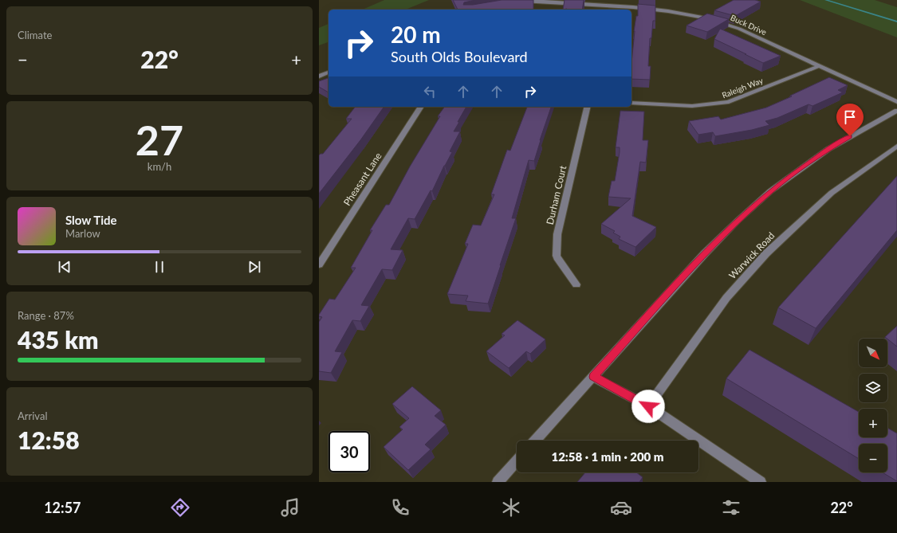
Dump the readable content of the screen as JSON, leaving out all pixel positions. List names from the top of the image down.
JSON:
{
  "streets": {
    "street": [
      "Buck Drive",
      "Raleigh Way",
      "Pheasant Lane",
      "Durham Court",
      "Warwick Road"
    ]
  },
  "crossings": [
    ["Buck Drive", "Raleigh Way"]
  ],
  "north": "bottom right",
  "page": {
    "tile": [
      "Climate",
      ["27", "km/h"],
      ["Range · 87%", "435 km"],
      ["Arrival", "12:58"]
    ],
    "turn": ["20 m", "South Olds Boulevard"],
    "heat": ["−", "22°", "+"],
    "song": ["Slow Tide", "Marlow"],
    "map_buttons": ["+", "−"],
    "limit": "30",
    "trip": "12:58 · 1 min · 200 m",
    "tabs": ["12:57", "22°"]
  }
}
